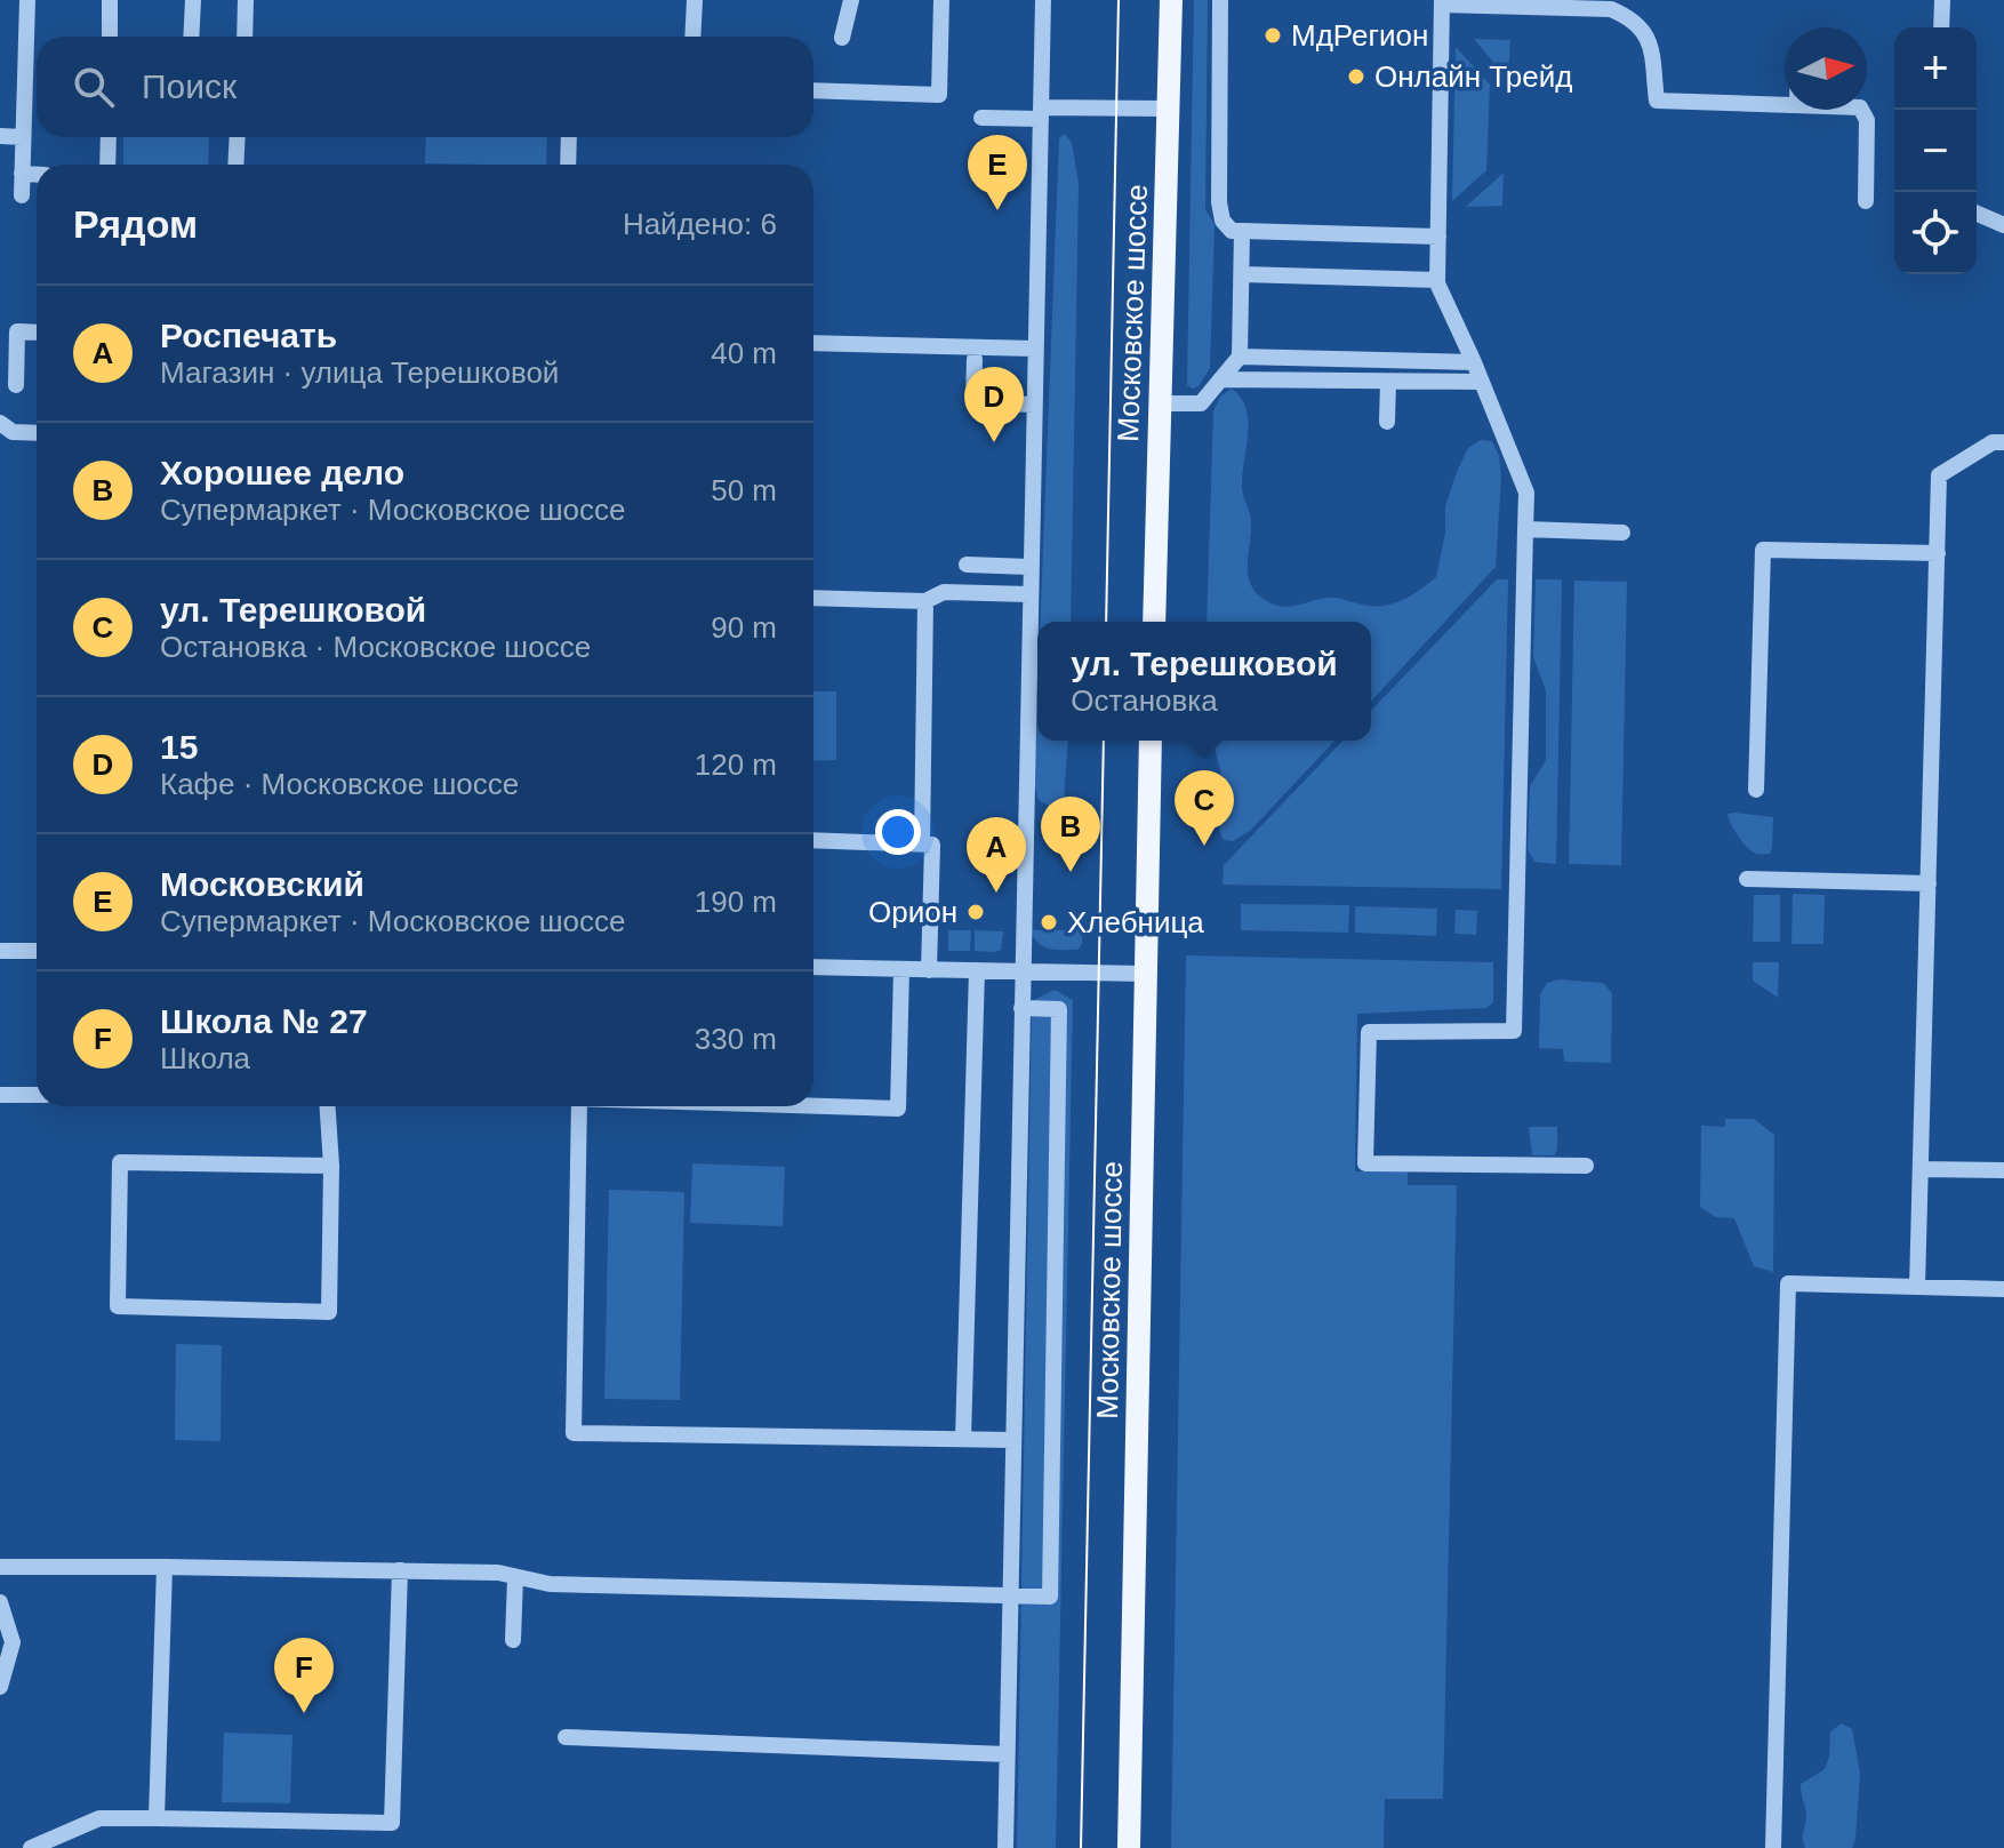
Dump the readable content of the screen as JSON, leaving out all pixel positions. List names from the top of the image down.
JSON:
{
  "streets": {
    "main road": ["Московское шоссе"]
  },
  "places": [
    "МдРегион",
    "Онлайн Трейд",
    "Орион",
    "Хлебница"
  ],
  "north": "right",
  "page": {
    "map_buttons": ["+", "−"],
    "search": "Поиск",
    "pins": [
      "E",
      "D",
      "C",
      "B",
      "A",
      "F"
    ],
    "heading": ["Рядом", "Найдено: 6"],
    "list": [
      {
        "mark": "A",
        "name": "Роспечать",
        "note": "Магазин · улица Терешковой",
        "value": "40 m"
      },
      {
        "mark": "B",
        "name": "Хорошее дело",
        "note": "Супермаркет · Московское шоссе",
        "value": "50 m"
      },
      {
        "mark": "C",
        "name": "ул. Терешковой",
        "note": "Остановка · Московское шоссе",
        "value": "90 m"
      },
      {
        "mark": "D",
        "name": "15",
        "note": "Кафе · Московское шоссе",
        "value": "120 m"
      },
      {
        "mark": "E",
        "name": "Московский",
        "note": "Супермаркет · Московское шоссе",
        "value": "190 m"
      },
      {
        "mark": "F",
        "name": "Школа № 27",
        "note": "Школа",
        "value": "330 m"
      }
    ],
    "popup": ["ул. Терешковой", "Остановка"]
  }
}
